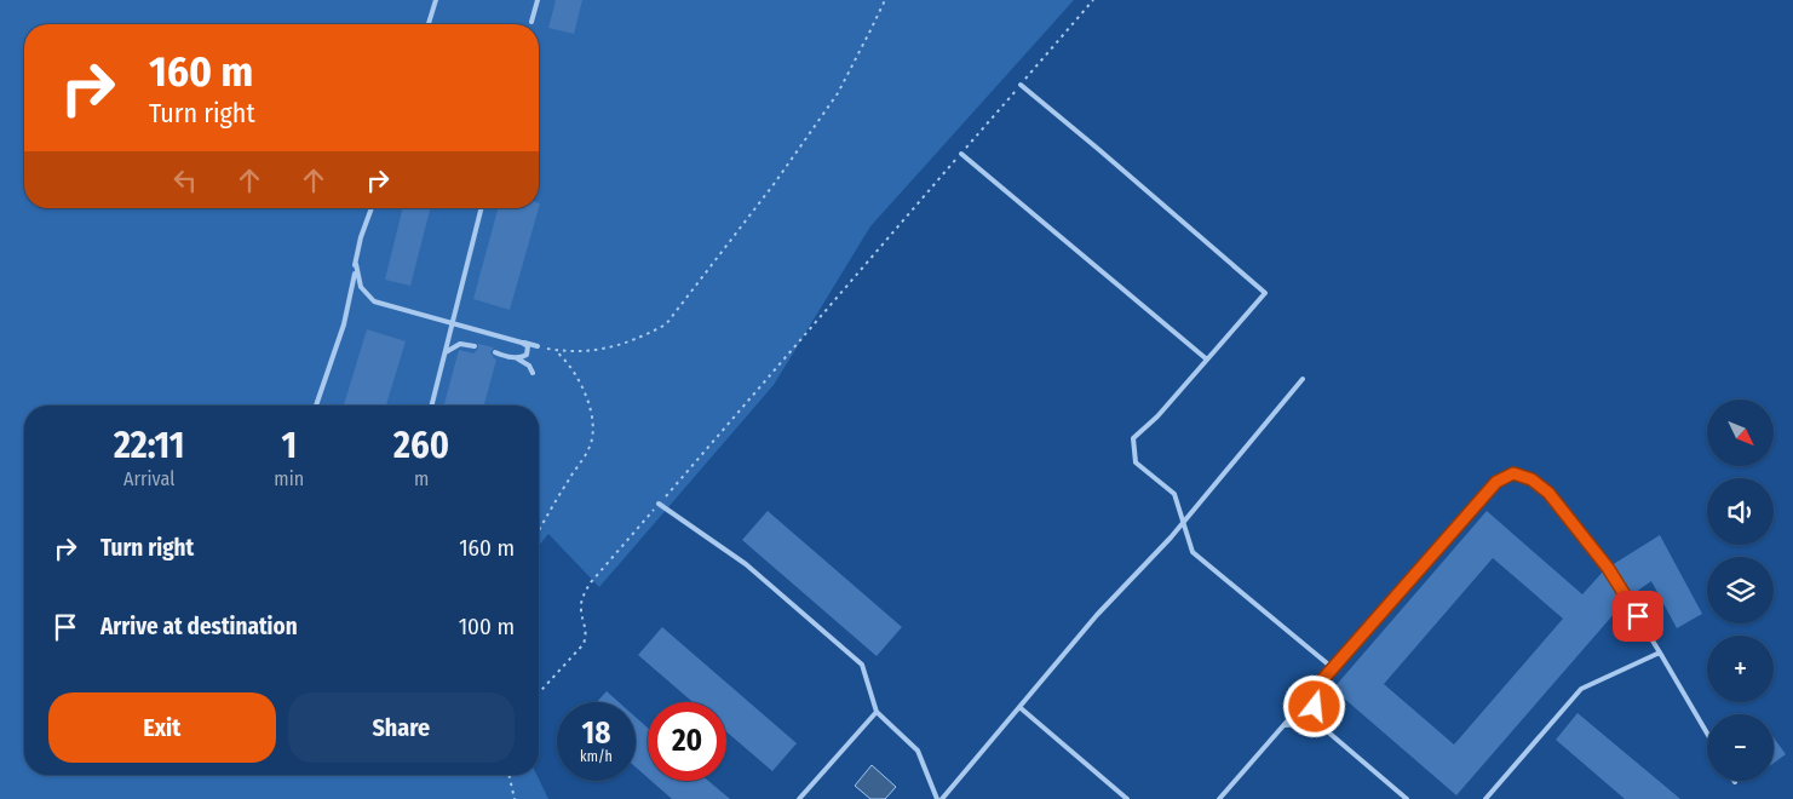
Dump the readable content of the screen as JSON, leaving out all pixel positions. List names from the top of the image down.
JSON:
{
  "north": "bottom right",
  "page": {
    "turn": ["160 m", "Turn right"],
    "map_buttons": ["+", "−"],
    "eta": [
      "22:11",
      "Arrival",
      "1",
      "min",
      "260",
      "m"
    ],
    "list": [
      {
        "name": "Turn right",
        "value": "160 m"
      },
      {
        "name": "Arrive at destination",
        "value": "100 m"
      }
    ],
    "buttons": ["Exit", "Share"],
    "speed": "18 km/h",
    "limit": "20"
  }
}
